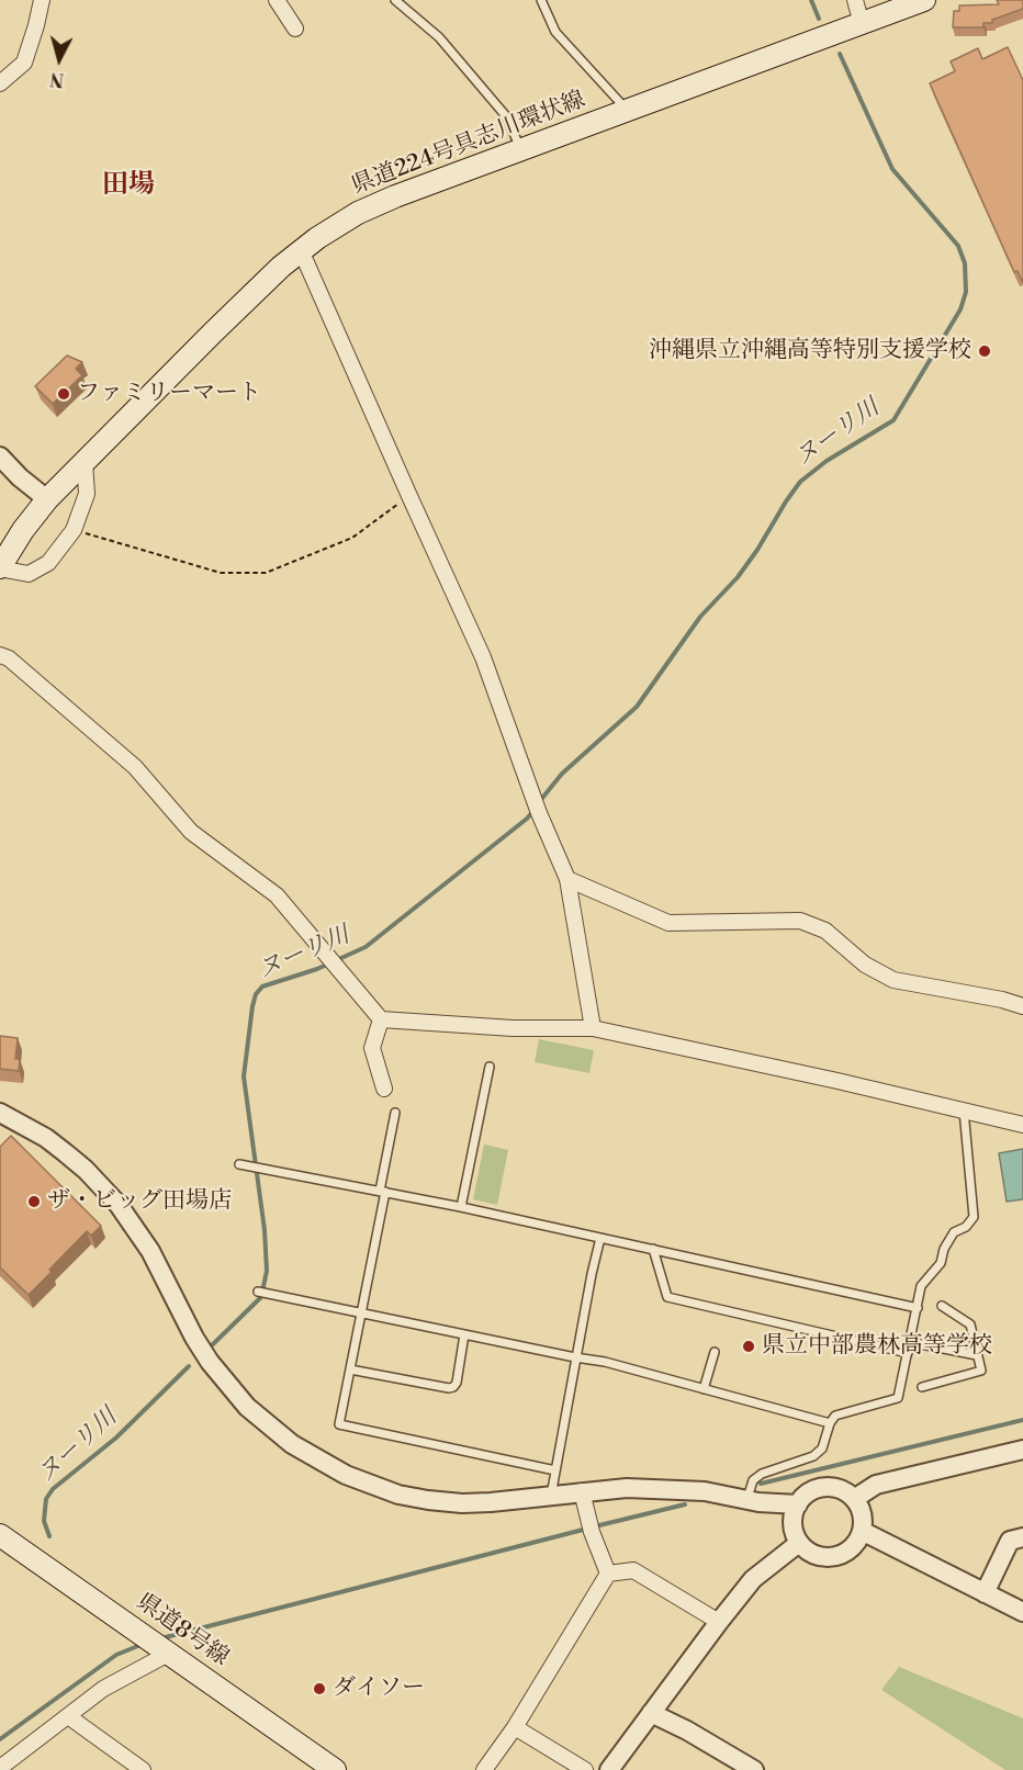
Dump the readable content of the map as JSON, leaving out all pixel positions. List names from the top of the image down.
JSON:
{
  "streets": {
    "main road": ["県道224号具志川環状線", "県道8号線"]
  },
  "districts": ["田場"],
  "water": ["ヌーリ川"],
  "places": [
    "沖縄県立沖縄高等特別支援学校",
    "ファミリーマート",
    "ザ・ビッグ田場店",
    "県立中部農林高等学校",
    "ダイソー"
  ],
  "north": "bottom"
}
